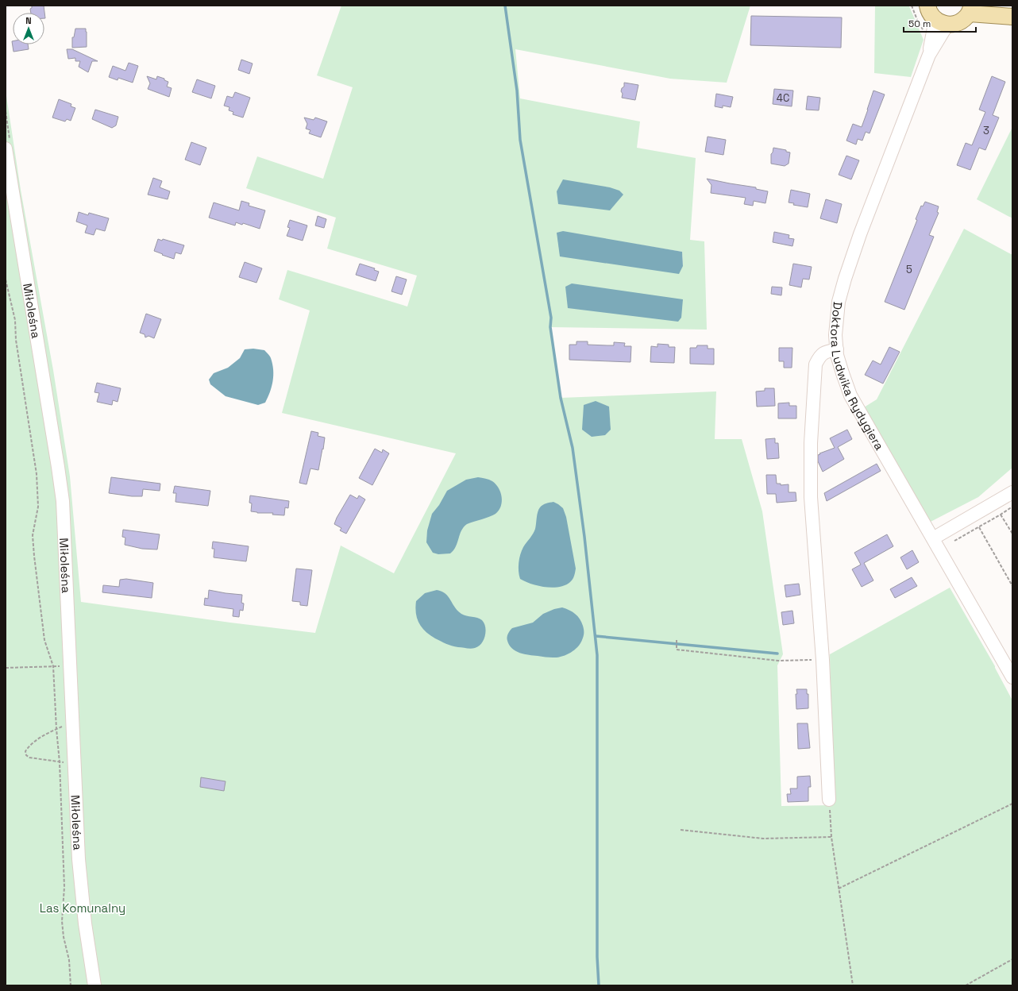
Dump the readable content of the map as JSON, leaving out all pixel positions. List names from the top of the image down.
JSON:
{
  "streets": {
    "street": ["Miłoleśna", "Doktora Ludwika Rydygiera"]
  },
  "parks": ["Las Komunalny"],
  "house_numbers": ["4C", "3", "5"],
  "scale_bar": "50 m",
  "north": "top"
}
